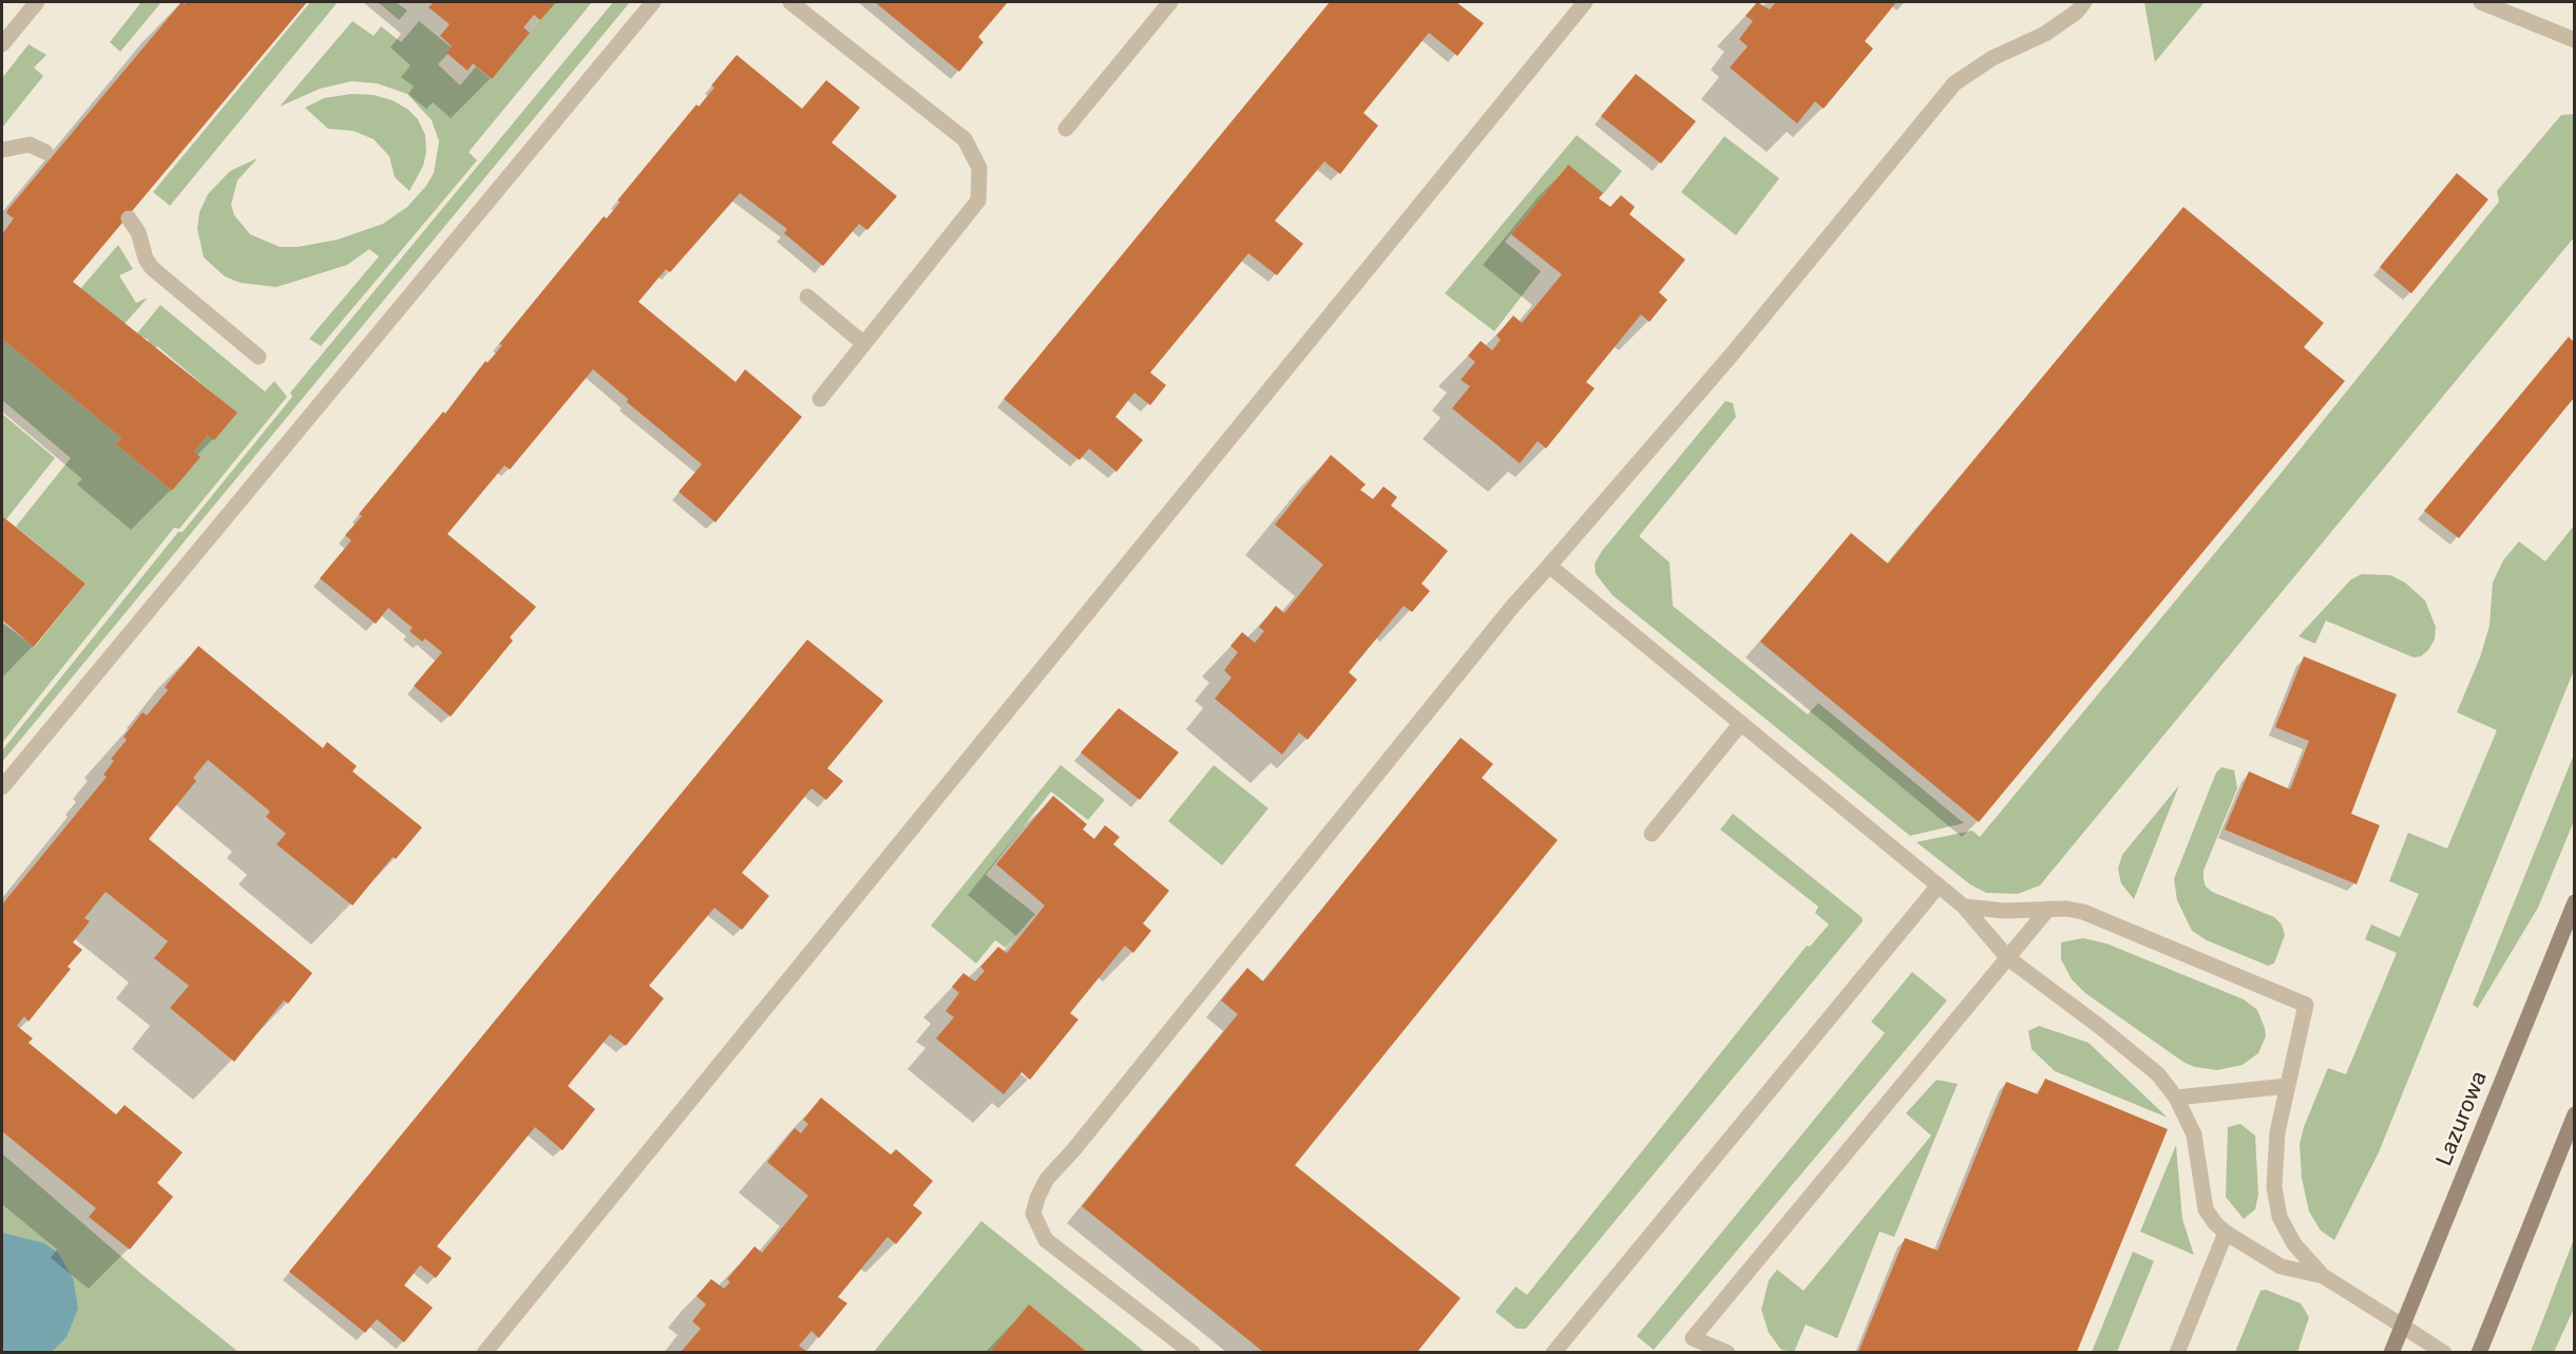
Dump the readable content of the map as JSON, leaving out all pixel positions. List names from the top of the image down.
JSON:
{
  "streets": {
    "main road": ["Lazurowa"]
  }
}
